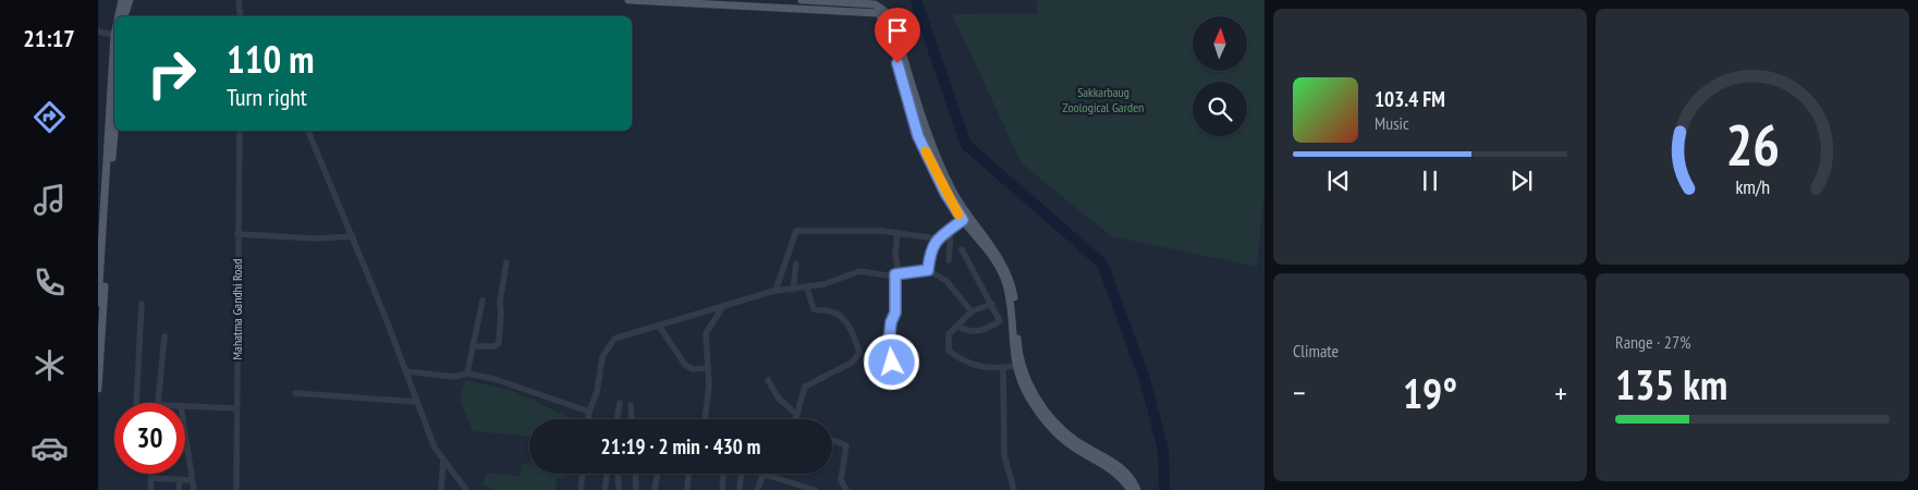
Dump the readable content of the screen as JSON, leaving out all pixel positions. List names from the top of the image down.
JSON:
{
  "streets": {
    "street": ["Mahatma Gandhi Road"]
  },
  "parks": ["Sakkarbaug Zoological Garden"],
  "north": "top",
  "page": {
    "tabs": "21:17",
    "turn": ["110 m", "Turn right"],
    "song": ["103.4 FM", "Music"],
    "tile": [
      "Climate",
      ["Range · 27%", "135 km"]
    ],
    "heat": ["−", "19°", "+"],
    "limit": "30",
    "trip": "21:19 · 2 min · 430 m",
    "gauge": ["26", "km/h"]
  }
}
